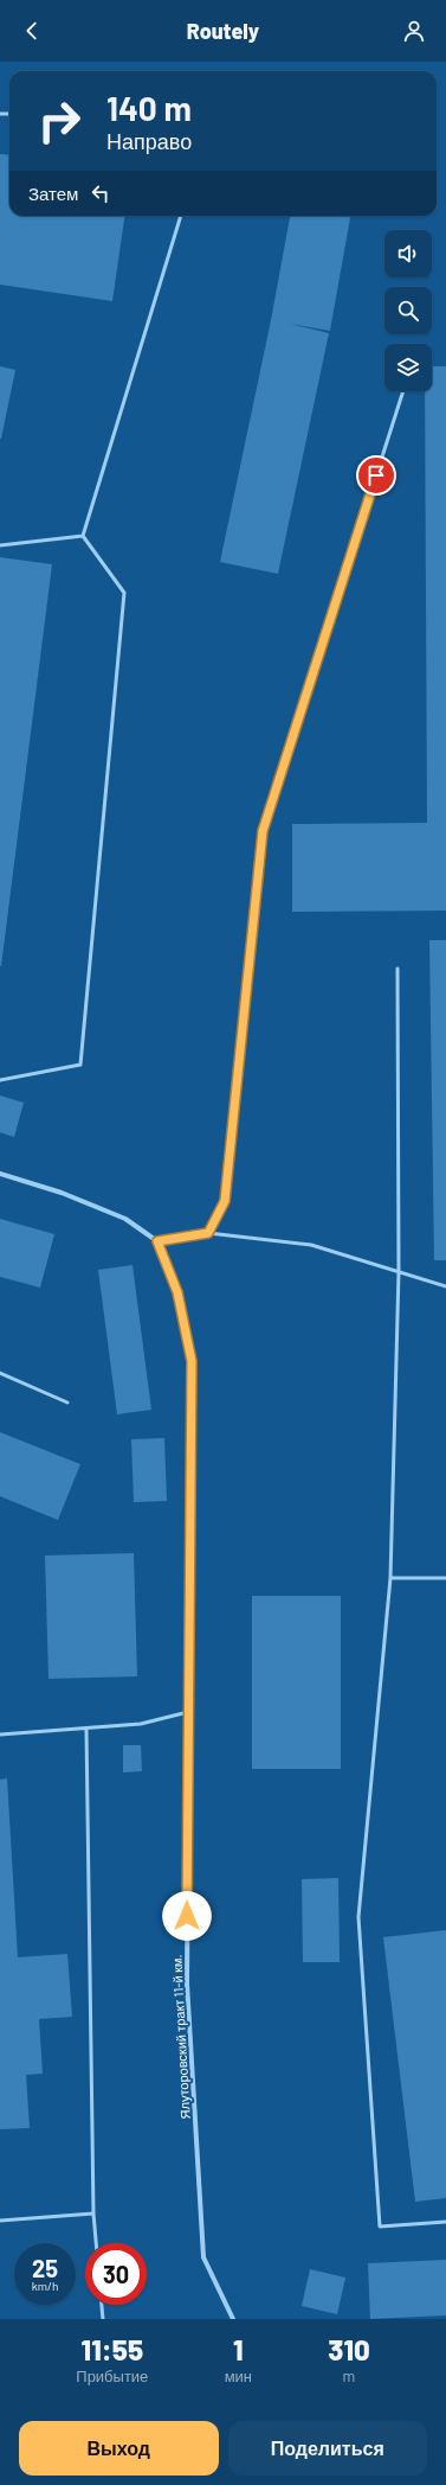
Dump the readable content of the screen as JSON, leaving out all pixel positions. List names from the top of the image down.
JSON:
{
  "streets": {
    "street": ["Ялуторовский тракт 11-й км."]
  },
  "page": {
    "header": "Routely",
    "turn": ["140 m", "Направо"],
    "then": "Затем",
    "speed": "25 km/h",
    "limit": "30",
    "eta": [
      "11:55",
      "Прибытие",
      "1",
      "мин",
      "310",
      "m"
    ],
    "buttons": ["Выход", "Поделиться"]
  }
}
